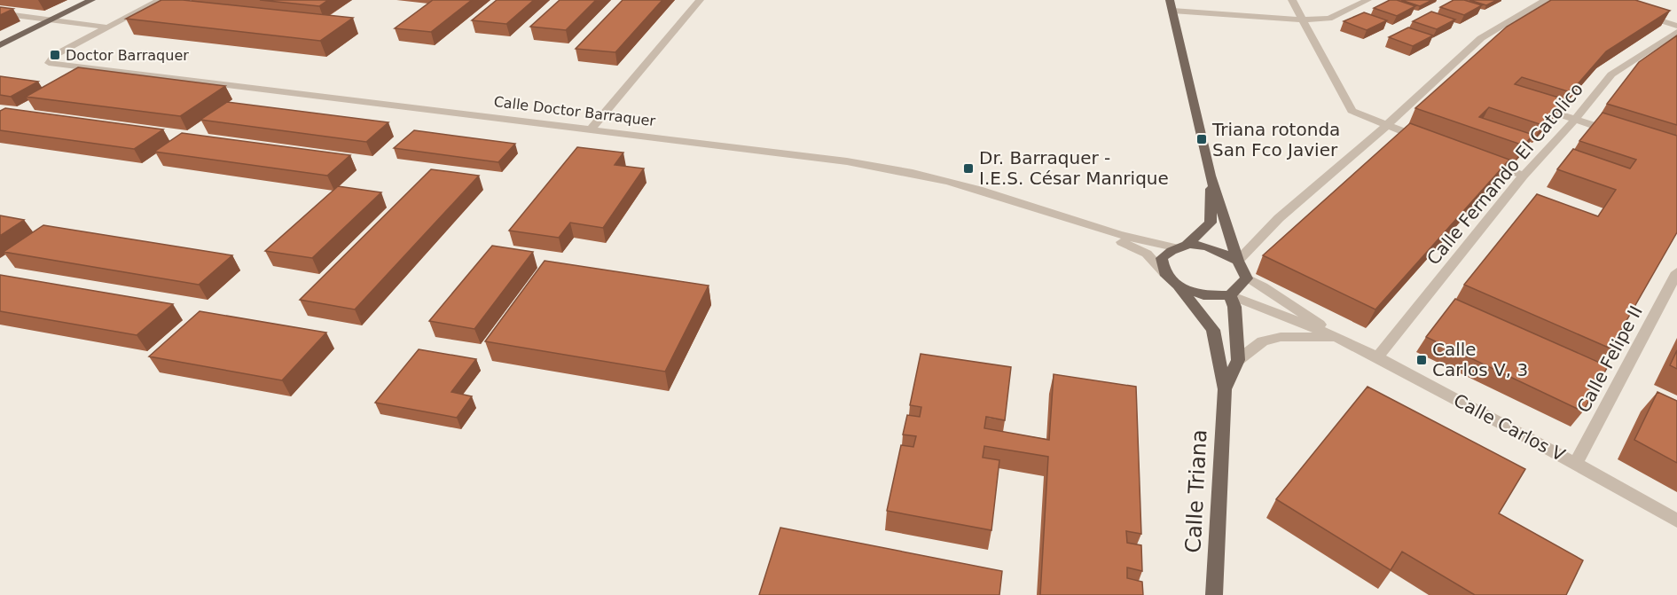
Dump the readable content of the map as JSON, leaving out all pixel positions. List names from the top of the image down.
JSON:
{
  "streets": {
    "main road": ["Calle Triana"],
    "street": [
      "Calle Doctor Barraquer",
      "Calle Fernando El Catolico",
      "Calle Felipe II",
      "Calle Carlos V"
    ]
  },
  "crossings": [
    ["Calle Fernando El Catolico", "Calle Carlos V"],
    ["Calle Felipe II", "Calle Carlos V"]
  ],
  "places": {
    "transit": [
      "Doctor Barraquer",
      "Triana rotonda San Fco Javier",
      "Dr. Barraquer - I.E.S. César Manrique",
      "Calle Carlos V, 3"
    ]
  }
}
